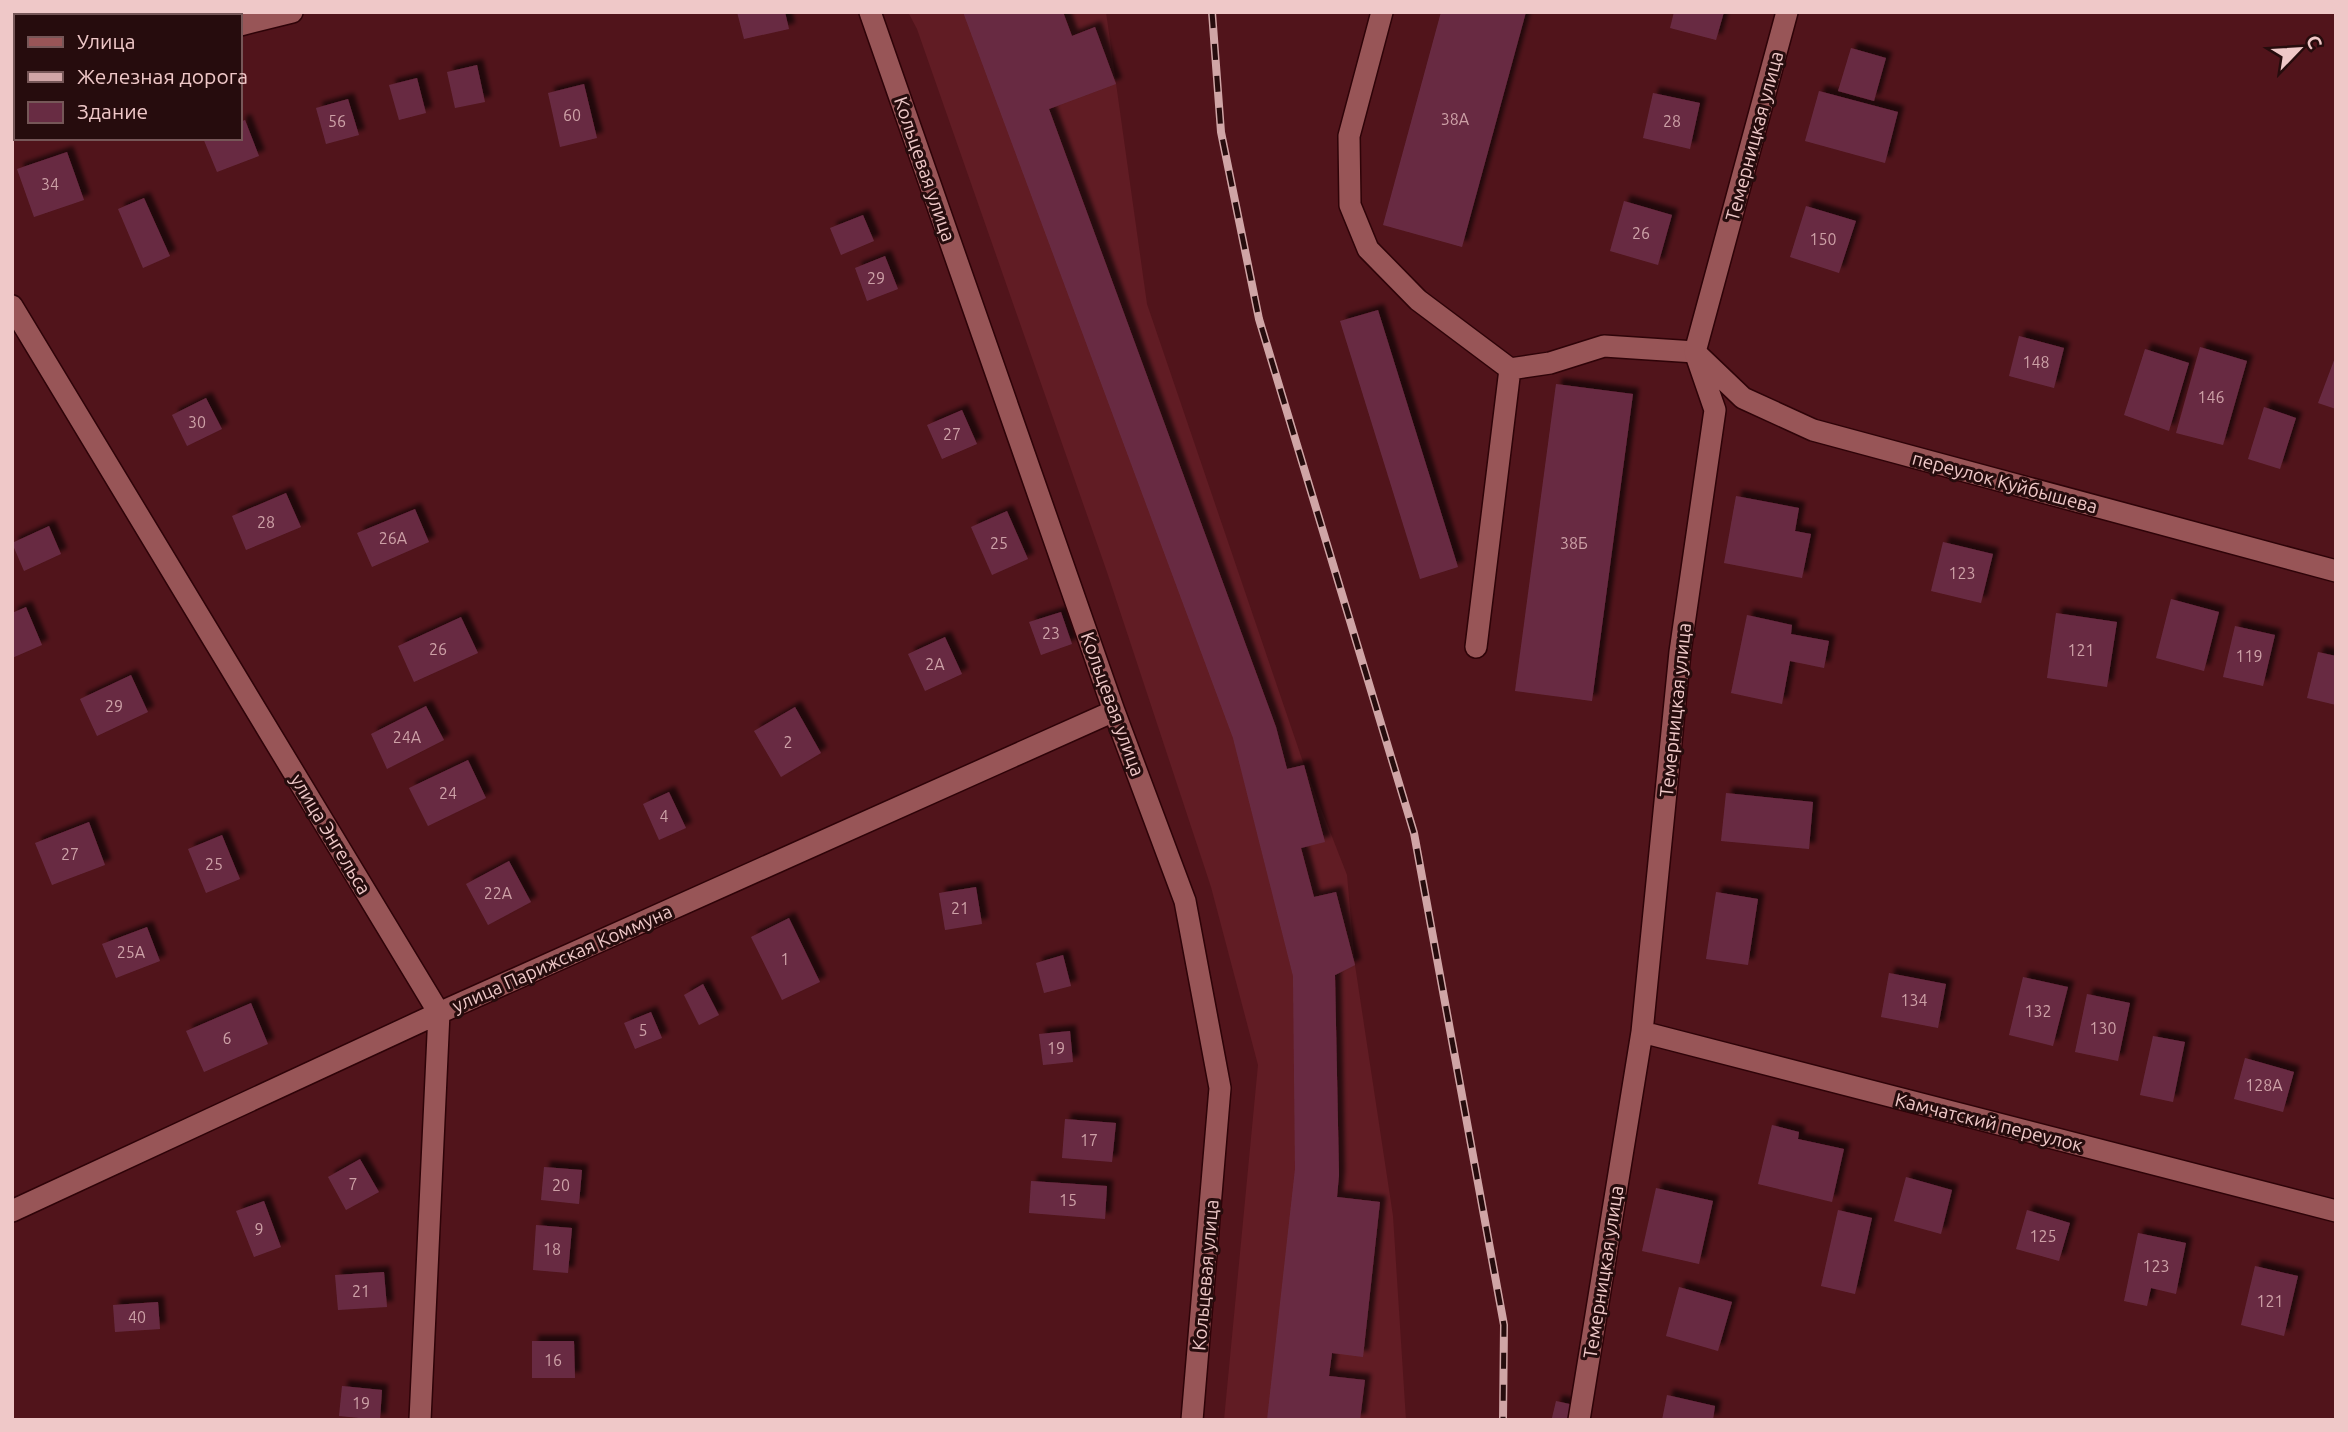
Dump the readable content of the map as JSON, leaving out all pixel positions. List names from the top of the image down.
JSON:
{
  "streets": {
    "street": [
      "Темерницкая улица",
      "Кольцевая улица",
      "переулок Куйбышева",
      "улица Энгельса",
      "улица Парижская Коммуна",
      "Камчатский переулок"
    ]
  },
  "crossings": [
    ["Темерницкая улица", "переулок Куйбышева"],
    ["Темерницкая улица", "Камчатский переулок"],
    ["Кольцевая улица", "улица Парижская Коммуна"],
    ["улица Энгельса", "улица Парижская Коммуна"]
  ],
  "house_numbers": [
    "60",
    "38А",
    "56",
    "28",
    "34",
    "26",
    "150",
    "29",
    "148",
    "146",
    "30",
    "27",
    "28",
    "26А",
    "25",
    "38Б",
    "123",
    "23",
    "26",
    "121",
    "119",
    "2А",
    "29",
    "24А",
    "2",
    "24",
    "4",
    "27",
    "25",
    "22А",
    "21",
    "25А",
    "1",
    "134",
    "132",
    "130",
    "5",
    "6",
    "19",
    "128А",
    "17",
    "7",
    "20",
    "15",
    "9",
    "125",
    "18",
    "123",
    "21",
    "121",
    "40",
    "16",
    "19"
  ],
  "legend": ["Улица", "Железная дорога", "Здание"],
  "north": "top right"
}
